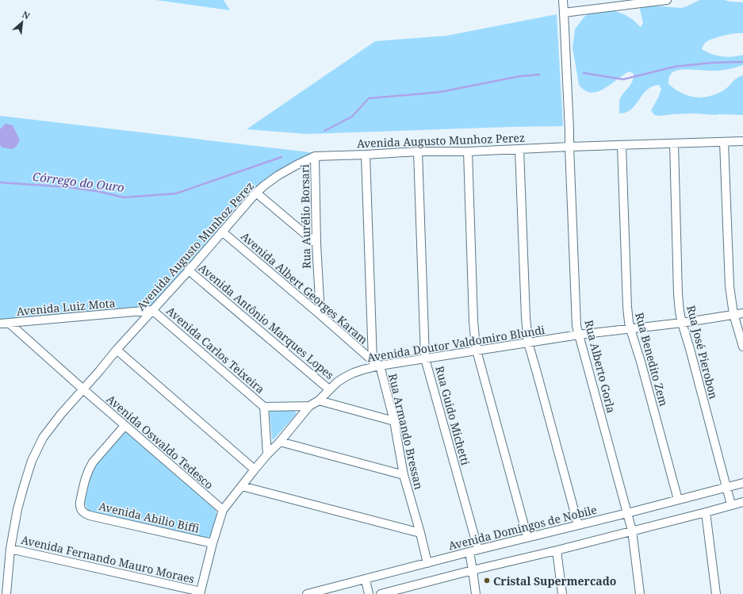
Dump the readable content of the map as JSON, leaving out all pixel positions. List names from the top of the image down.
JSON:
{
  "streets": {
    "street": [
      "Avenida Augusto Munhoz Perez",
      "Rua Aurélio Borsari",
      "Avenida Albert Georges Karam",
      "Avenida Luiz Mota",
      "Avenida Antônio Marques Lopes",
      "Avenida Doutor Valdomiro Blundi",
      "Avenida Carlos Teixeira",
      "Rua José Pierobon",
      "Rua Benedito Zem",
      "Rua Alberto Gorla",
      "Rua Guido Michetti",
      "Rua Armando Bressan",
      "Avenida Oswaldo Tedesco",
      "Avenida Abilio Biffi",
      "Avenida Domingos de Nobile",
      "Avenida Fernando Mauro Moraes"
    ]
  },
  "crossings": [
    ["Avenida Augusto Munhoz Perez", "Rua Aurélio Borsari"],
    ["Avenida Augusto Munhoz Perez", "Avenida Albert Georges Karam"],
    ["Avenida Augusto Munhoz Perez", "Avenida Luiz Mota"],
    ["Avenida Augusto Munhoz Perez", "Avenida Antônio Marques Lopes"],
    ["Avenida Augusto Munhoz Perez", "Avenida Carlos Teixeira"],
    ["Avenida Augusto Munhoz Perez", "Rua José Pierobon"],
    ["Avenida Augusto Munhoz Perez", "Rua Benedito Zem"],
    ["Avenida Augusto Munhoz Perez", "Rua Alberto Gorla"],
    ["Avenida Augusto Munhoz Perez", "Rua Guido Michetti"],
    ["Avenida Augusto Munhoz Perez", "Avenida Oswaldo Tedesco"],
    ["Avenida Augusto Munhoz Perez", "Avenida Fernando Mauro Moraes"],
    ["Rua Aurélio Borsari", "Avenida Albert Georges Karam"],
    ["Avenida Albert Georges Karam", "Rua Armando Bressan"],
    ["Avenida Luiz Mota", "Avenida Carlos Teixeira"],
    ["Avenida Luiz Mota", "Avenida Oswaldo Tedesco"],
    ["Avenida Antônio Marques Lopes", "Avenida Doutor Valdomiro Blundi"],
    ["Avenida Doutor Valdomiro Blundi", "Avenida Carlos Teixeira"],
    ["Avenida Doutor Valdomiro Blundi", "Rua José Pierobon"],
    ["Avenida Doutor Valdomiro Blundi", "Rua Benedito Zem"],
    ["Avenida Doutor Valdomiro Blundi", "Rua Alberto Gorla"],
    ["Avenida Doutor Valdomiro Blundi", "Rua Guido Michetti"],
    ["Avenida Doutor Valdomiro Blundi", "Rua Armando Bressan"],
    ["Avenida Doutor Valdomiro Blundi", "Avenida Oswaldo Tedesco"],
    ["Avenida Doutor Valdomiro Blundi", "Avenida Abilio Biffi"],
    ["Avenida Doutor Valdomiro Blundi", "Avenida Fernando Mauro Moraes"],
    ["Rua José Pierobon", "Avenida Domingos de Nobile"],
    ["Rua Benedito Zem", "Avenida Domingos de Nobile"],
    ["Rua Alberto Gorla", "Avenida Domingos de Nobile"],
    ["Rua Guido Michetti", "Avenida Domingos de Nobile"],
    ["Rua Armando Bressan", "Avenida Domingos de Nobile"],
    ["Avenida Oswaldo Tedesco", "Avenida Abilio Biffi"]
  ],
  "water": ["Córrego do Ouro"],
  "places": ["Cristal Supermercado"],
  "north": "top right"
}
